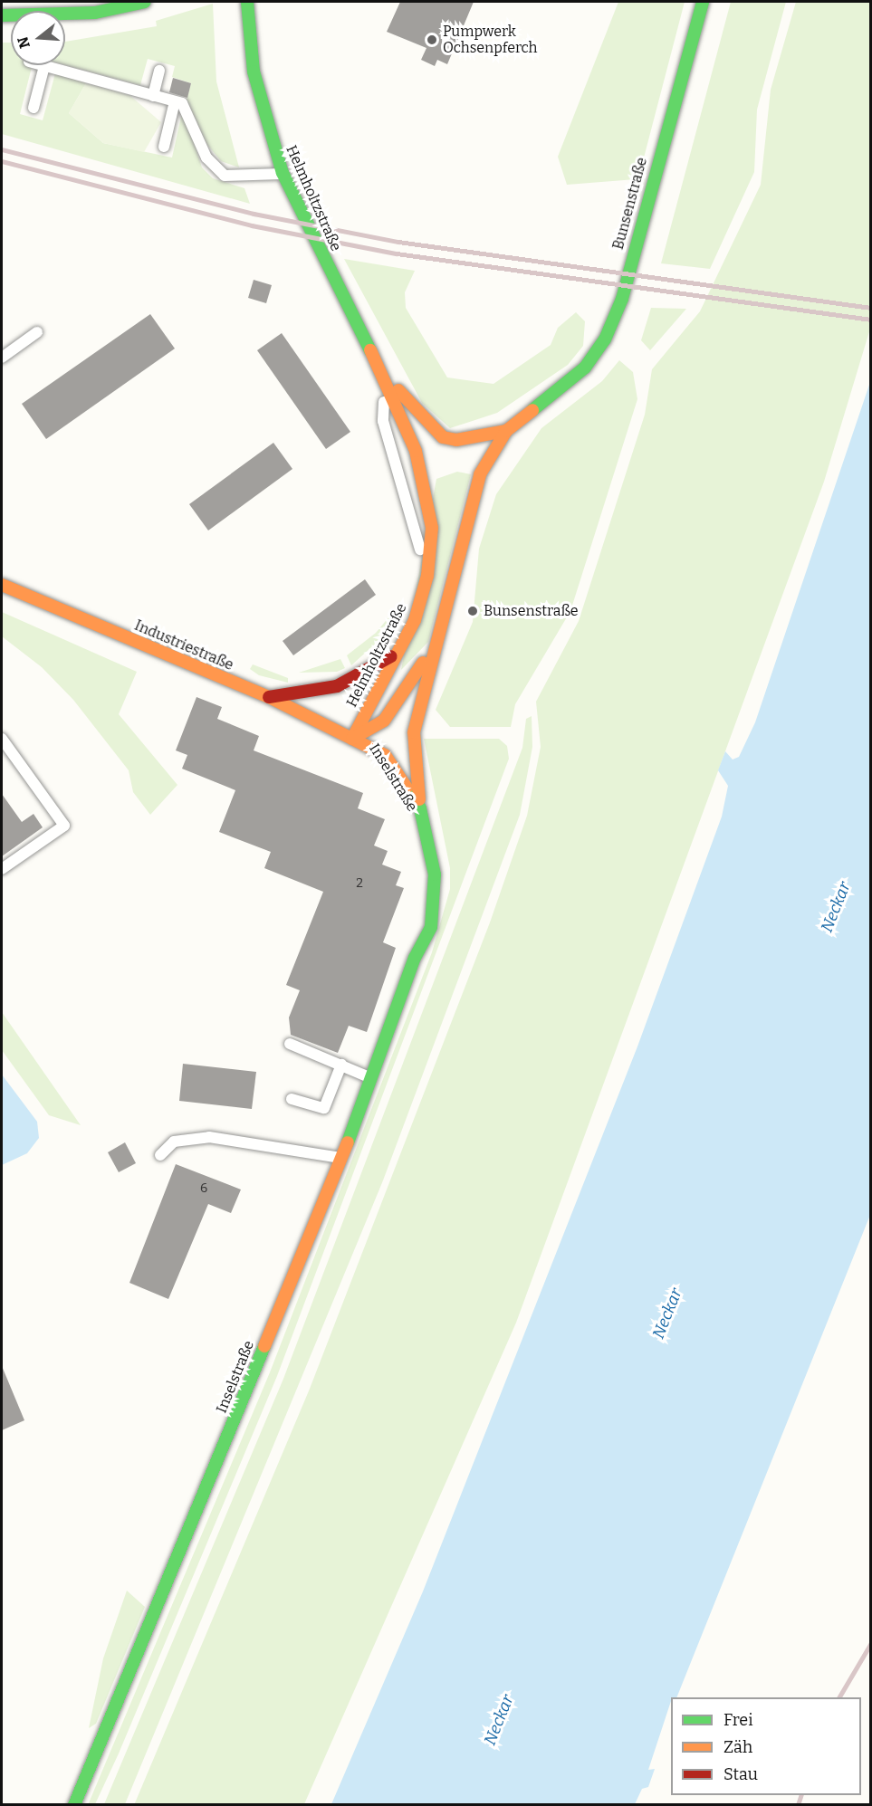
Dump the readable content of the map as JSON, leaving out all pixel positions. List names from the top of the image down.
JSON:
{
  "streets": {
    "street": [
      "Helmholtzstraße",
      "Bunsenstraße",
      "Industriestraße",
      "Inselstraße"
    ]
  },
  "crossings": [
    ["Helmholtzstraße", "Bunsenstraße"],
    ["Helmholtzstraße", "Industriestraße"],
    ["Helmholtzstraße", "Inselstraße"],
    ["Bunsenstraße", "Industriestraße"],
    ["Bunsenstraße", "Inselstraße"],
    ["Industriestraße", "Inselstraße"]
  ],
  "water": ["Neckar"],
  "places": ["Pumpwerk Ochsenpferch", "Bunsenstraße"],
  "house_numbers": ["2", "6"],
  "legend": ["Frei", "Zäh", "Stau"],
  "north": "left"
}
